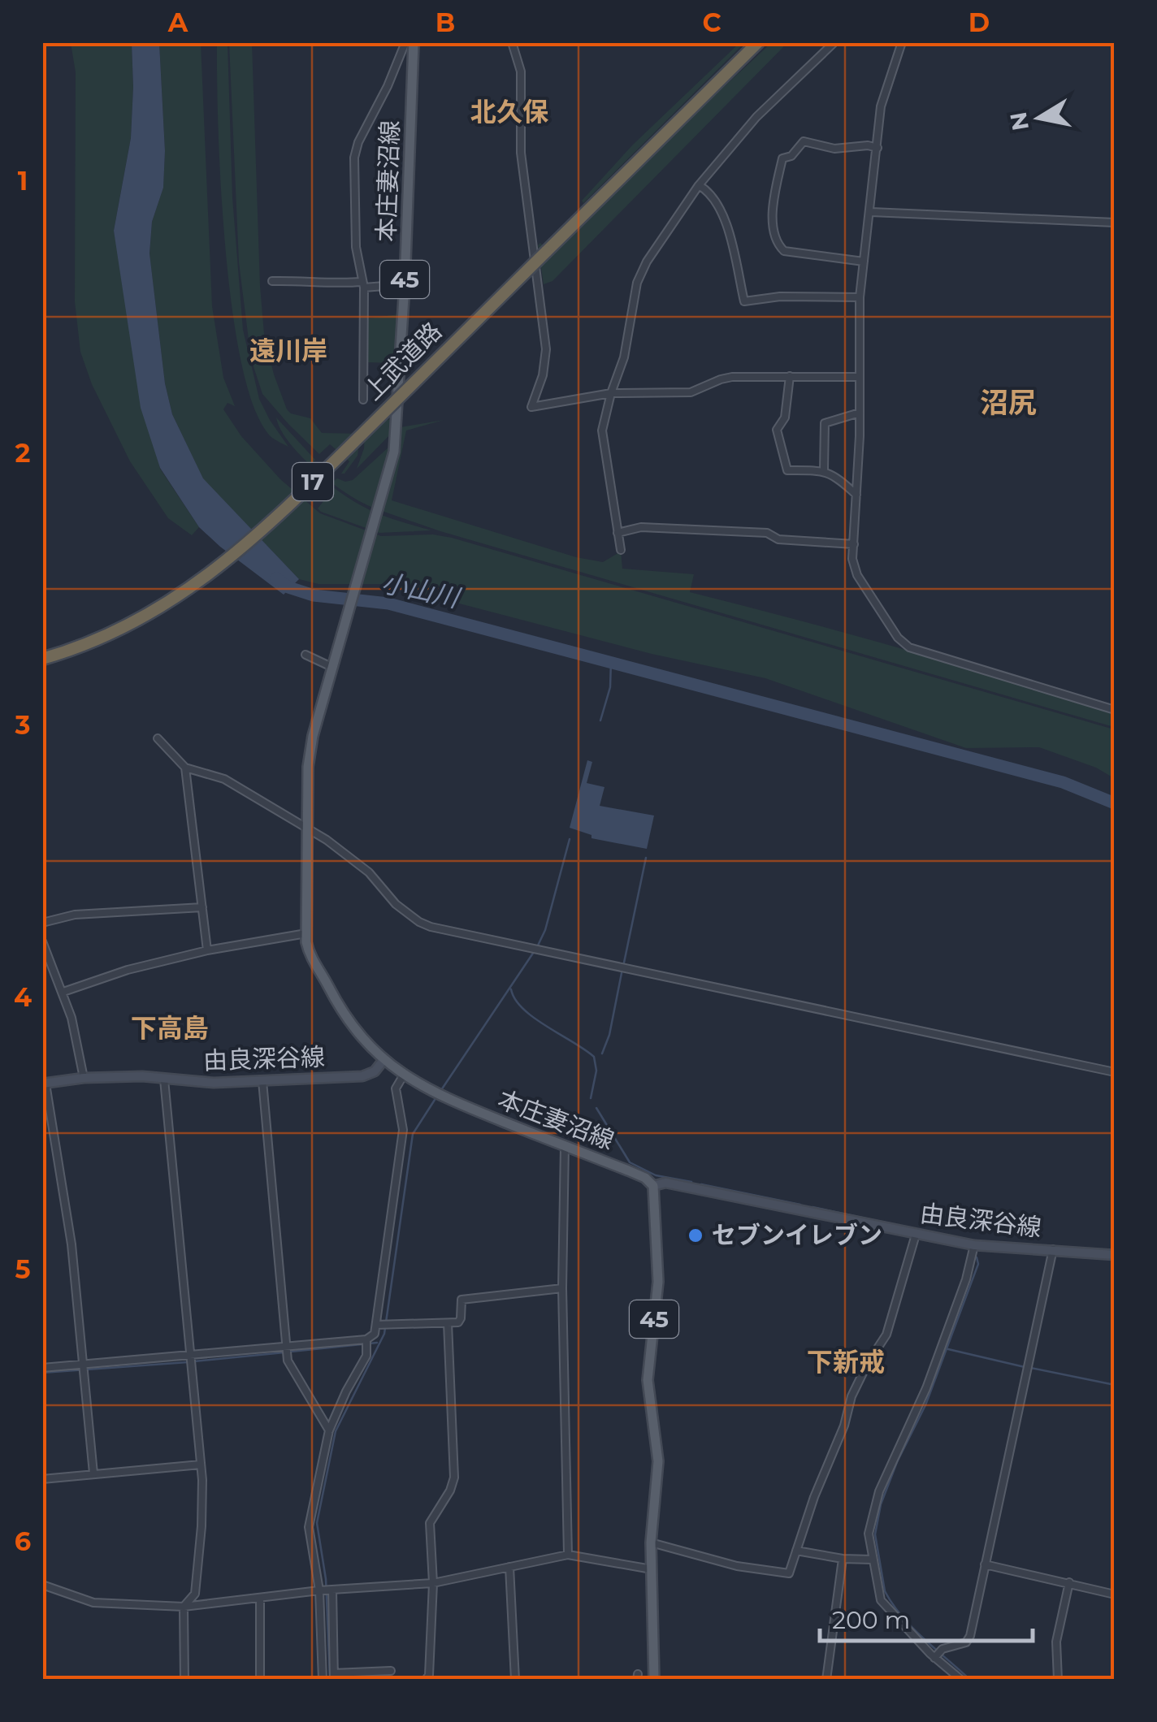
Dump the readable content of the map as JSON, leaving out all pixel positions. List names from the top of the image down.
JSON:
{
  "streets": {
    "highway": ["上武道路", "17"],
    "main road": ["本庄妻沼線", "45", "由良深谷線"]
  },
  "crossings": [
    ["本庄妻沼線", "45"],
    ["本庄妻沼線", "由良深谷線"],
    ["45", "由良深谷線"]
  ],
  "districts": [
    "北久保",
    "遠川岸",
    "沼尻",
    "下高島",
    "下新戒"
  ],
  "water": ["小山川"],
  "places": ["セブンイレブン"],
  "scale_bar": "200 m",
  "north": "left",
  "grid": {
    "columns": [
      "A",
      "B",
      "C",
      "D"
    ],
    "rows": [
      "1",
      "2",
      "3",
      "4",
      "5",
      "6"
    ]
  }
}
